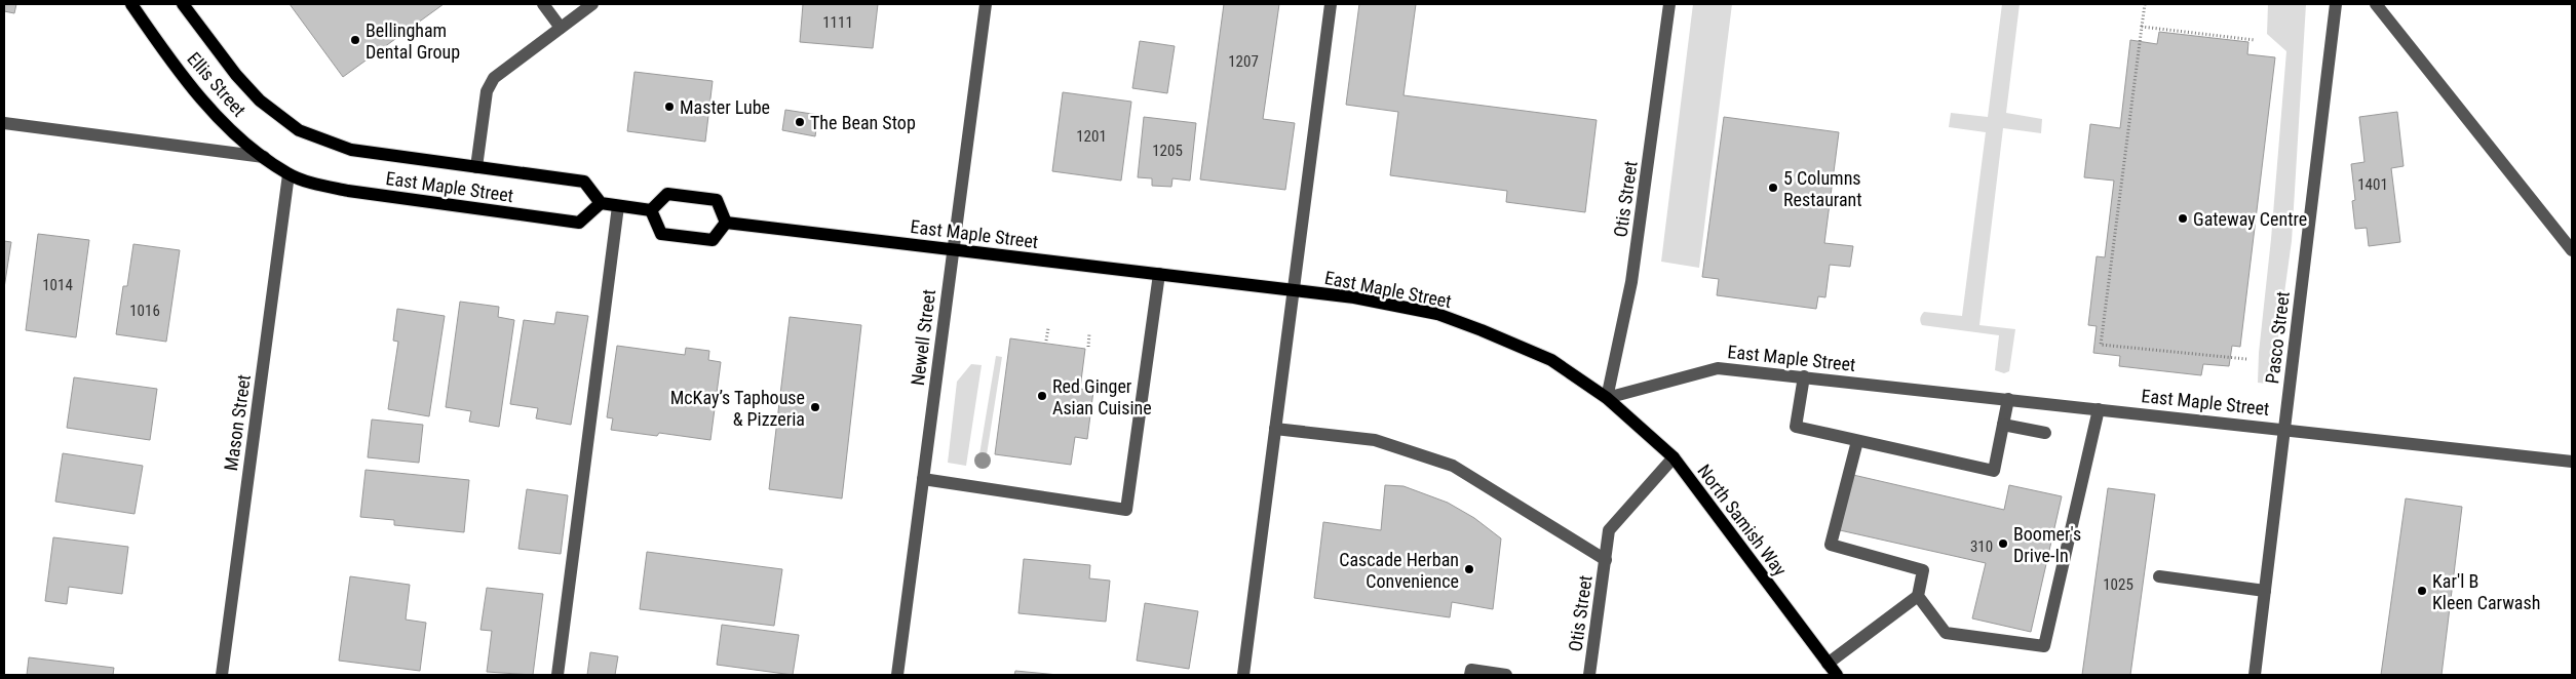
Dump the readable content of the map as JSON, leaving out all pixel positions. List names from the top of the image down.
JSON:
{
  "streets": {
    "main road": ["Ellis Street", "East Maple Street", "North Samish Way"],
    "street": [
      "Otis Street",
      "Newell Street",
      "Pasco Street",
      "Mason Street"
    ]
  },
  "crossings": [
    ["Ellis Street", "East Maple Street"],
    ["Ellis Street", "Mason Street"],
    ["East Maple Street", "Otis Street"],
    ["East Maple Street", "Newell Street"],
    ["East Maple Street", "Pasco Street"],
    ["East Maple Street", "Mason Street"],
    ["East Maple Street", "North Samish Way"],
    ["Otis Street", "North Samish Way"]
  ],
  "places": [
    "Bellingham Dental Group",
    "Master Lube",
    "The Bean Stop",
    "5 Columns Restaurant",
    "Gateway Centre",
    "Red Ginger Asian Cuisine",
    "McKay’s Taphouse & Pizzeria",
    "Boomer's Drive-In",
    "Cascade Herban Convenience",
    "Kar'l B Kleen Carwash"
  ],
  "house_numbers": [
    "1111",
    "1207",
    "1201",
    "1205",
    "1401",
    "1014",
    "1016",
    "310",
    "1025"
  ]
}
